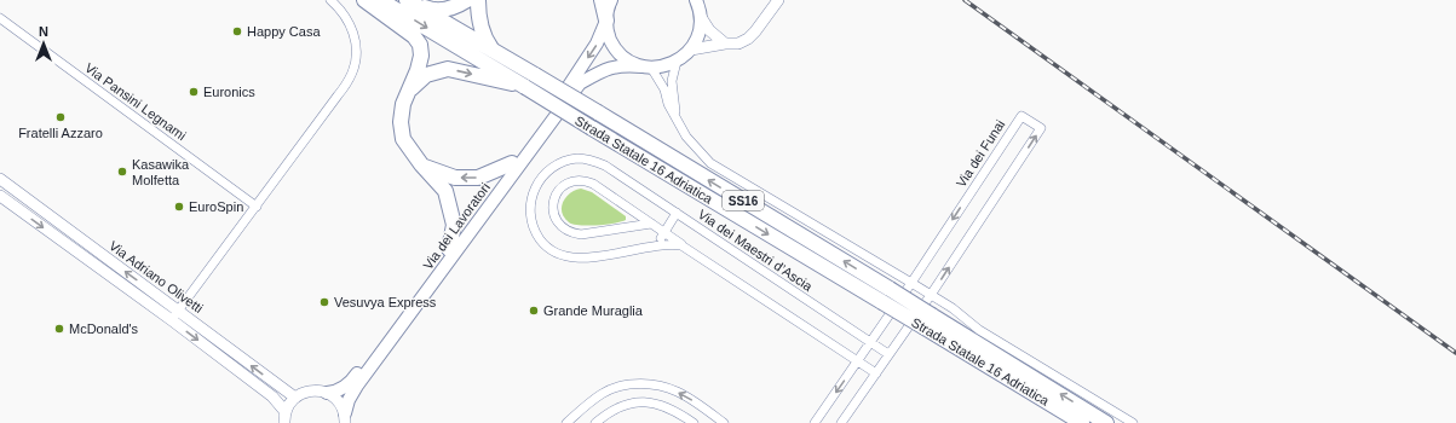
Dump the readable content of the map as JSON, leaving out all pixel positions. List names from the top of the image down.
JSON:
{
  "streets": {
    "highway": ["Strada Statale 16 Adriatica", "SS16"],
    "main road": ["Via dei Lavoratori"],
    "street": [
      "Via Pansini Legnami",
      "Via dei Funai",
      "Via dei Maestri d’Ascia",
      "Via Adriano Olivetti"
    ]
  },
  "crossings": [
    ["Via dei Funai", "Via dei Maestri d’Ascia"]
  ],
  "places": [
    "Happy Casa",
    "Euronics",
    "Fratelli Azzaro",
    "Kasawika Molfetta",
    "EuroSpin",
    "Vesuvya Express",
    "Grande Muraglia",
    "McDonald's"
  ],
  "north": "top"
}
